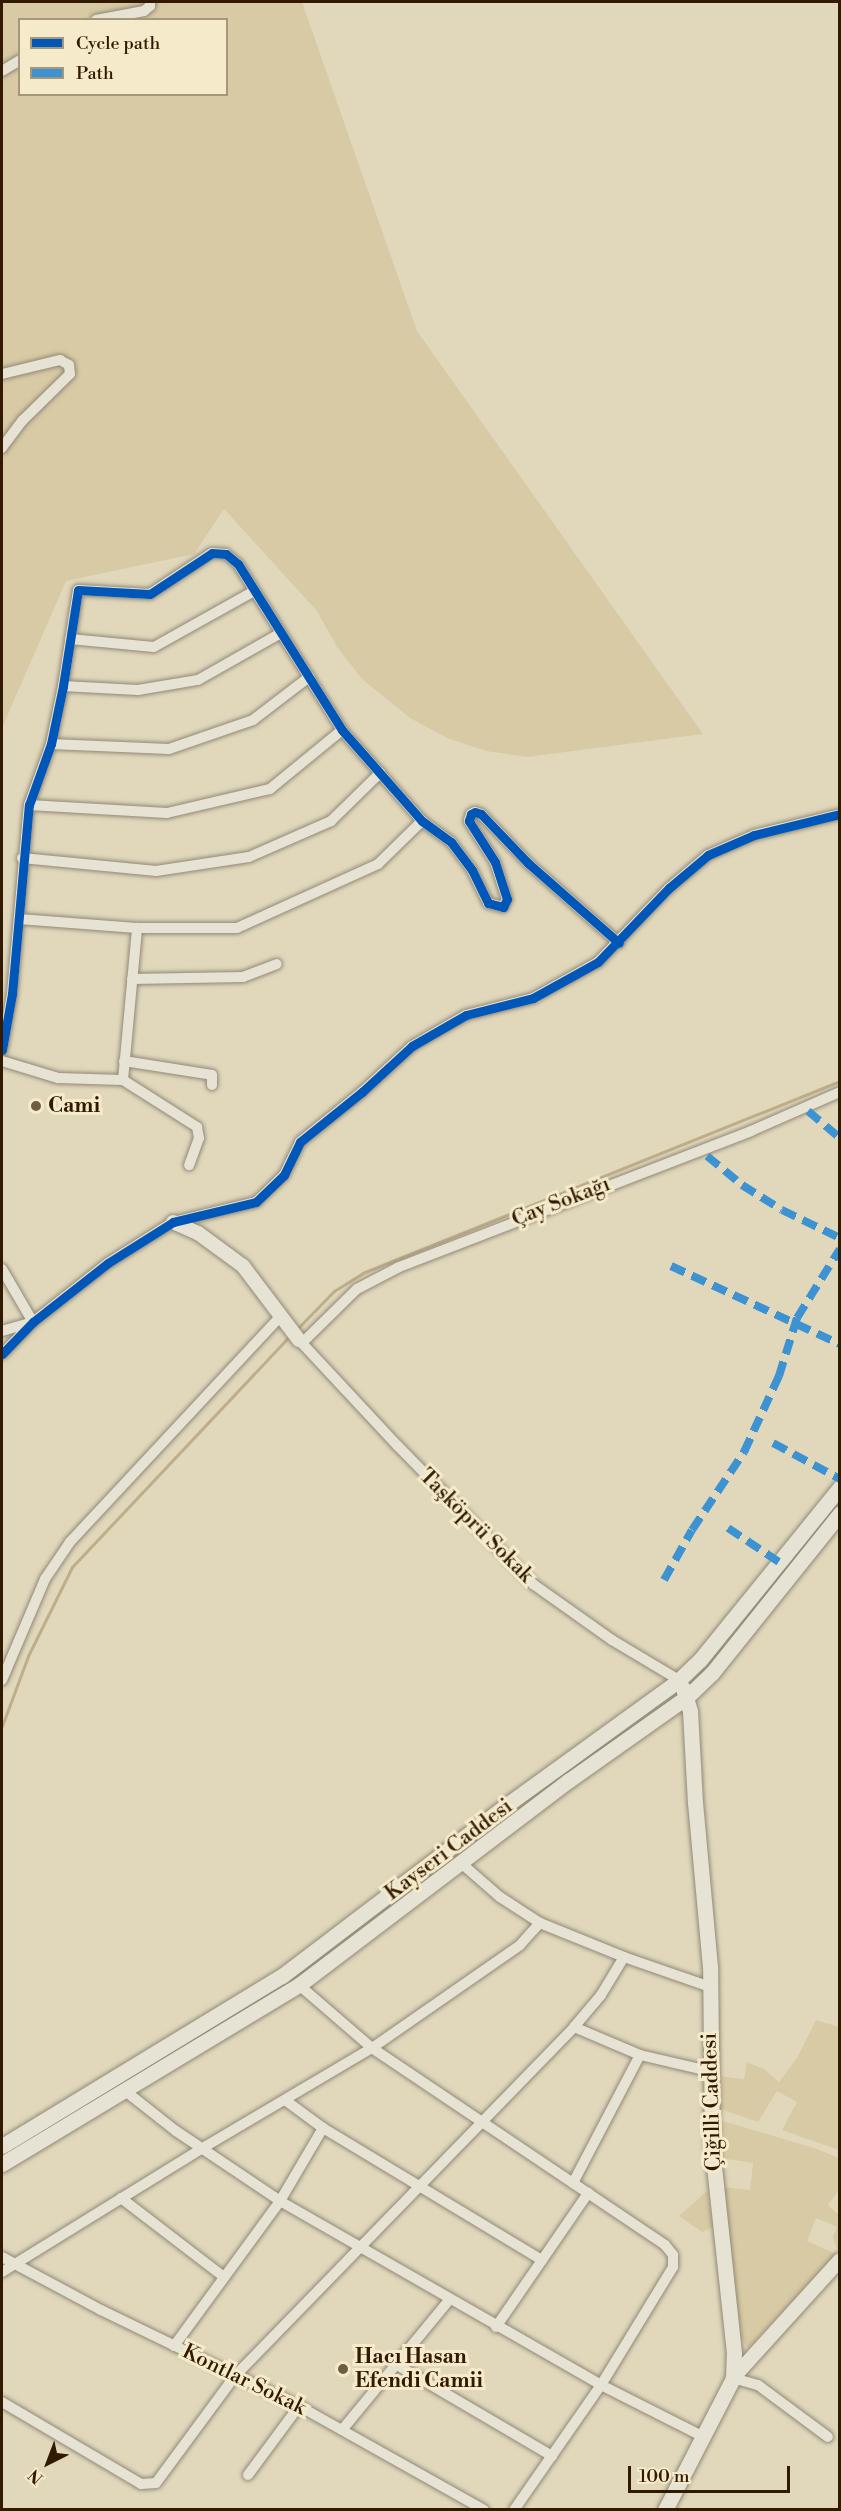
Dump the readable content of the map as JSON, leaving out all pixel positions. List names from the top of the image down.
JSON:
{
  "streets": {
    "main road": ["Kayseri Caddesi", "Çiğilli Caddesi"],
    "street": ["Çay Sokağı", "Taşköprü Sokak", "Kontlar Sokak"]
  },
  "crossings": [
    ["Çay Sokağı", "Taşköprü Sokak"],
    ["Taşköprü Sokak", "Kayseri Caddesi"],
    ["Taşköprü Sokak", "Çiğilli Caddesi"],
    ["Kayseri Caddesi", "Çiğilli Caddesi"]
  ],
  "places": ["Cami", "Hacı Hasan Efendi Camii"],
  "legend": ["Cycle path", "Path"],
  "scale_bar": "100 m",
  "north": "bottom left"
}
